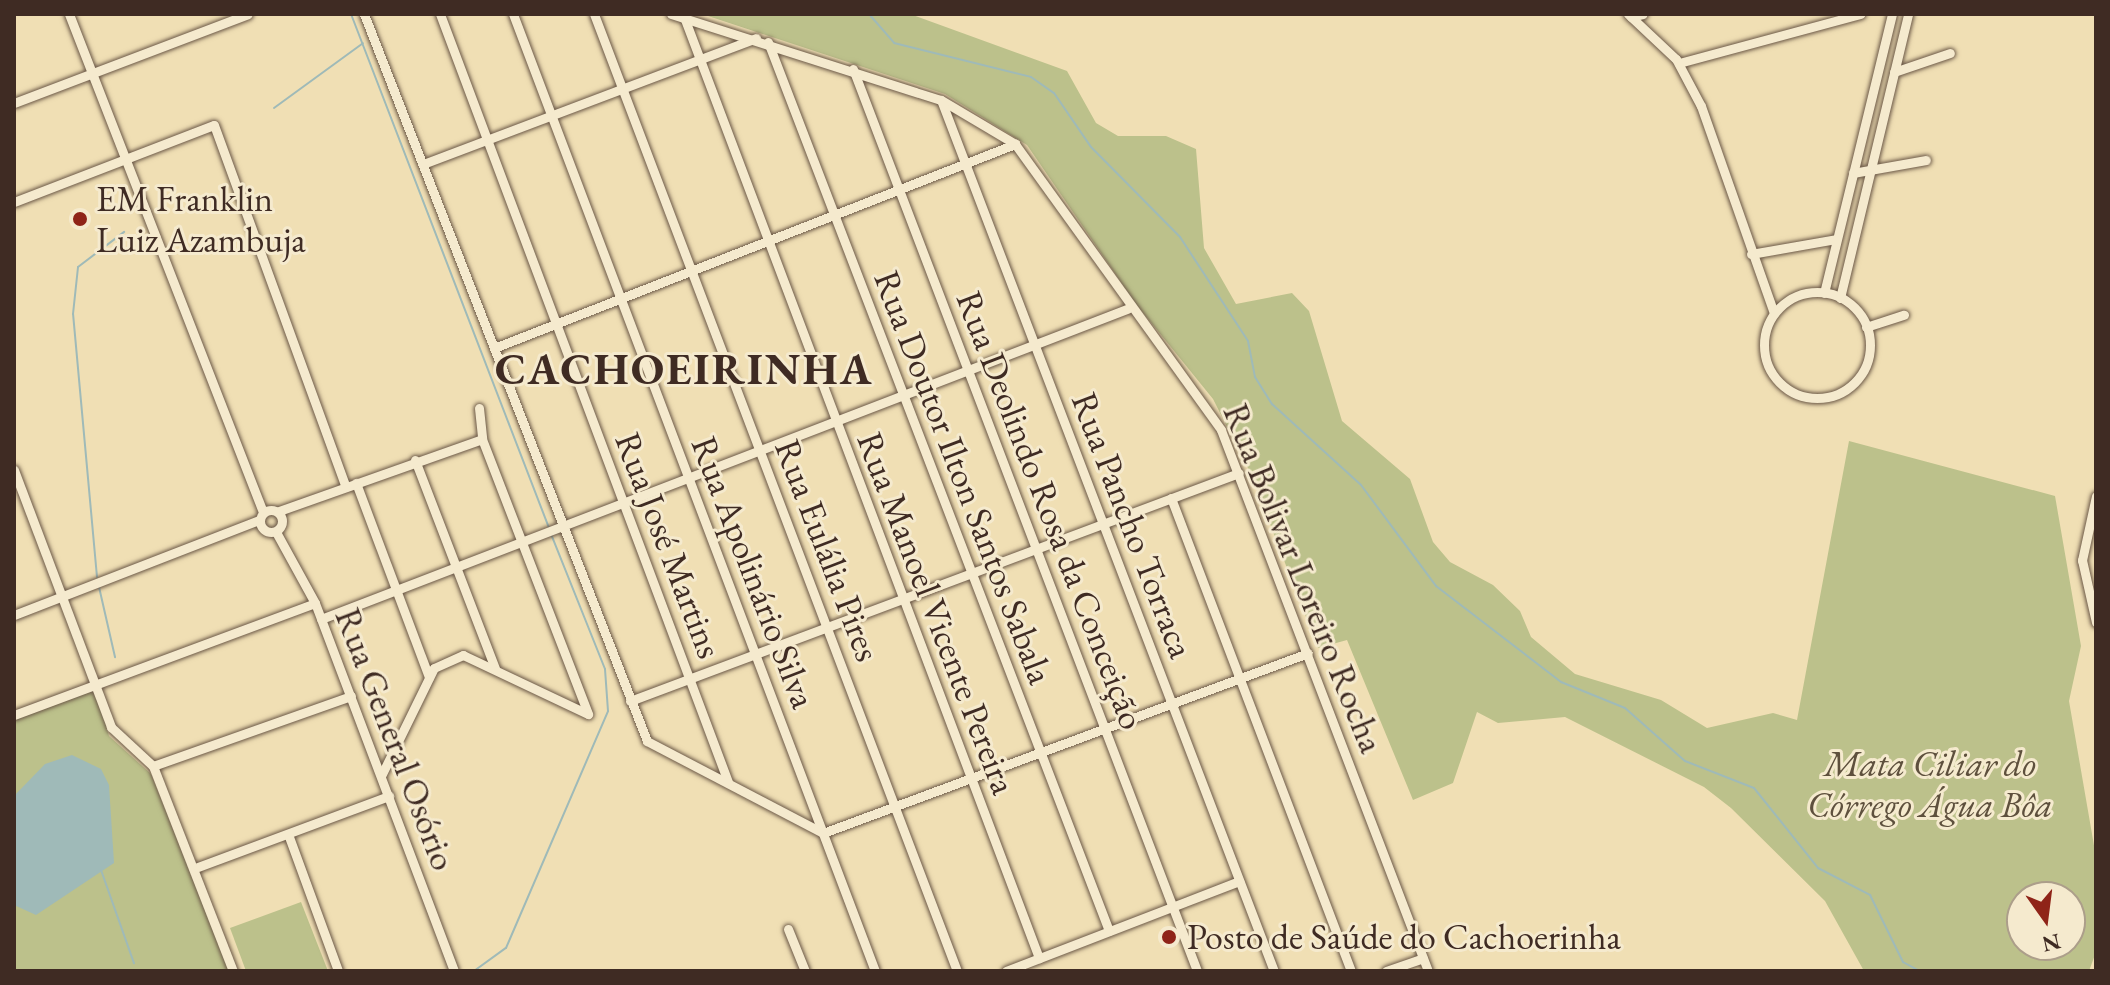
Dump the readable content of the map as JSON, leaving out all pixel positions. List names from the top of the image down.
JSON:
{
  "streets": {
    "street": [
      "Rua Doutor Ilton Santos Sabala",
      "Rua Deolindo Rosa da Conceição",
      "Rua Pancho Torraca",
      "Rua José Martins",
      "Rua Eulália Pires",
      "Rua Apolinário Silva",
      "Rua Bolivar Loreiro Rocha",
      "Rua Manoel Vicente Pereira",
      "Rua General Osório"
    ]
  },
  "crossings": [
    ["Rua Doutor Ilton Santos Sabala", "Rua Bolivar Loreiro Rocha"],
    ["Rua Deolindo Rosa da Conceição", "Rua Bolivar Loreiro Rocha"],
    ["Rua Pancho Torraca", "Rua Bolivar Loreiro Rocha"],
    ["Rua Bolivar Loreiro Rocha", "Rua Manoel Vicente Pereira"]
  ],
  "districts": ["CACHOEIRINHA"],
  "parks": ["Mata Ciliar do Córrego Água Bôa"],
  "places": ["EM Franklin Luiz Azambuja", "Posto de Saúde do Cachoerinha"],
  "north": "bottom"
}
